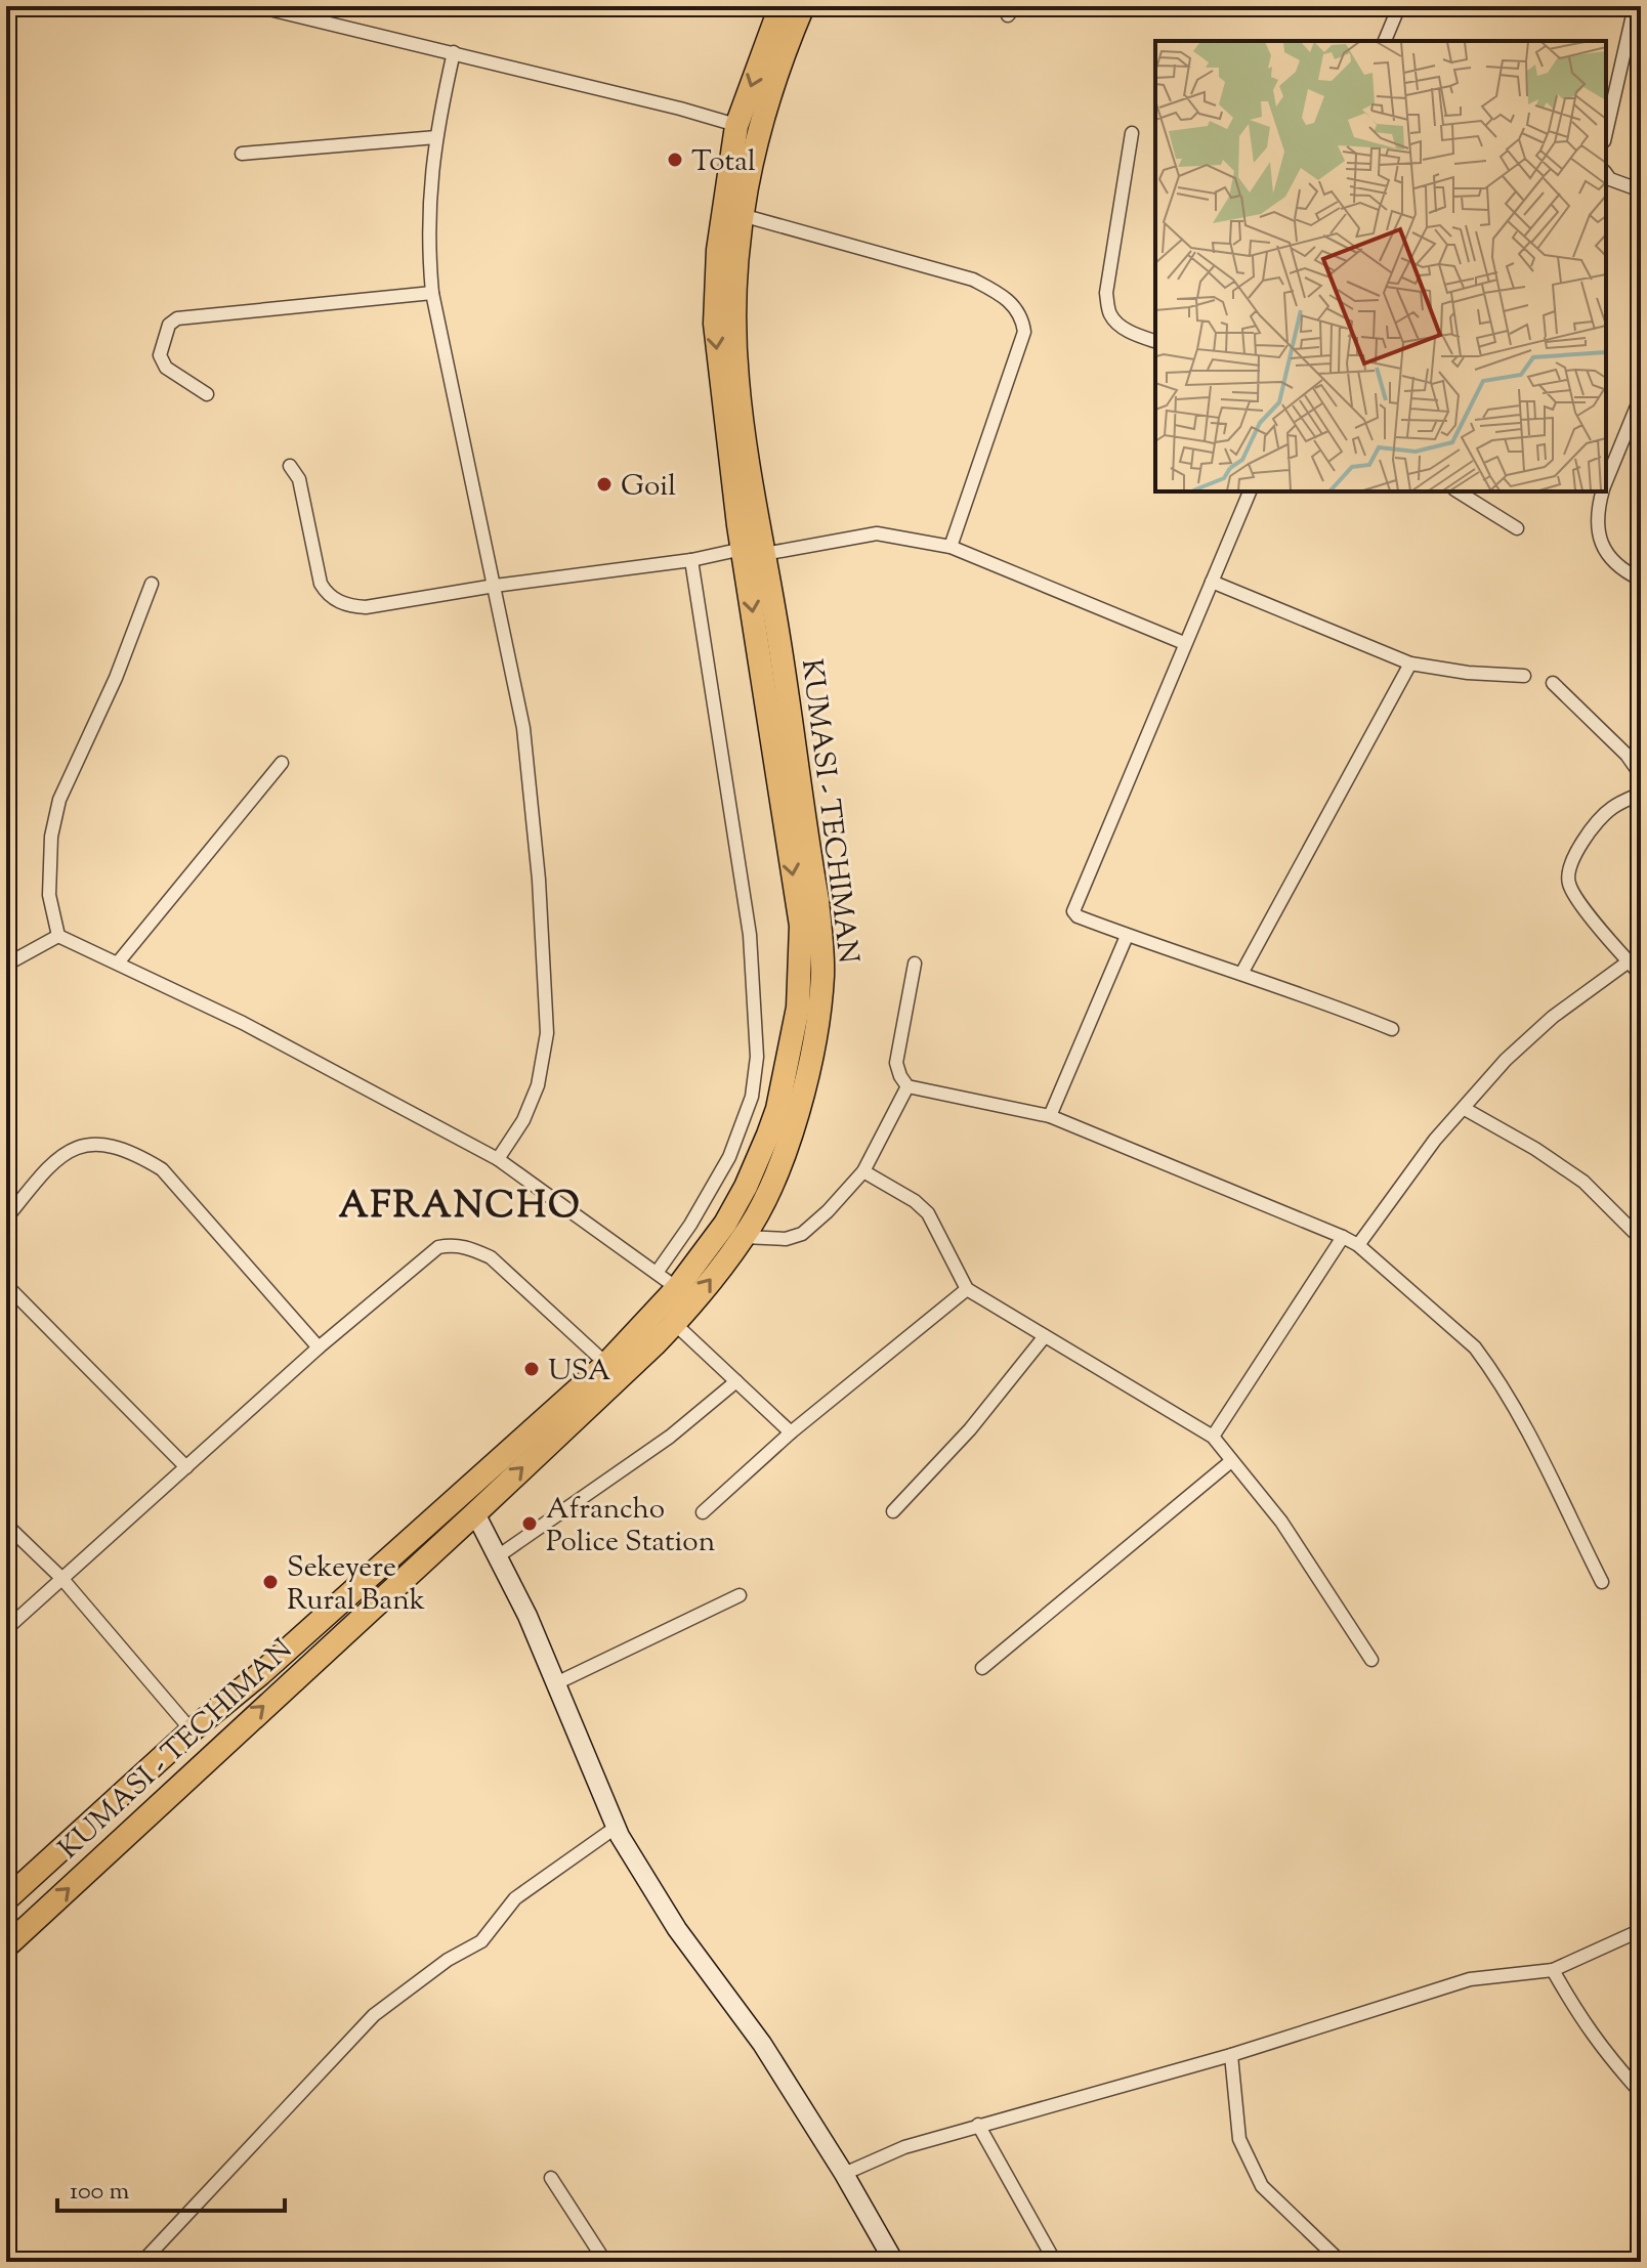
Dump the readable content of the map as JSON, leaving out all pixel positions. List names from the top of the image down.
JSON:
{
  "streets": {
    "highway": ["KUMASI - TECHIMAN"]
  },
  "districts": ["AFRANCHO"],
  "places": [
    "Total",
    "Goil",
    "USA",
    "Afrancho Police Station",
    "Sekeyere Rural Bank"
  ],
  "scale_bar": "100 m"
}
